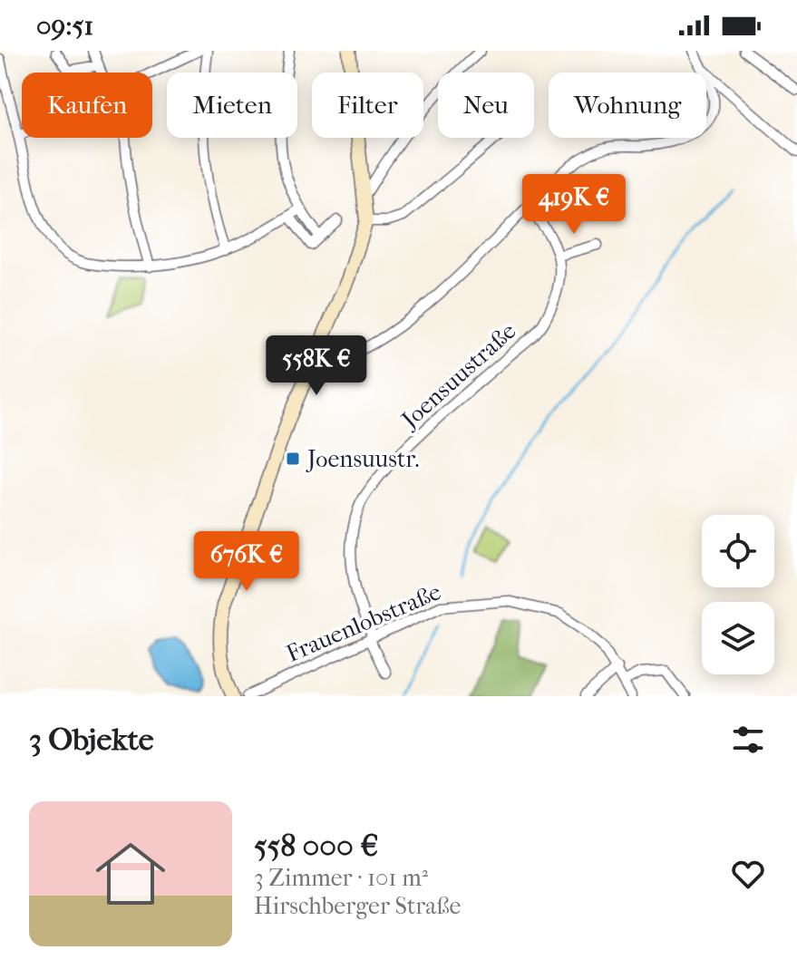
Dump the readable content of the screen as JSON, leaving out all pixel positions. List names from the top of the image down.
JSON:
{
  "streets": {
    "street": ["Joensuustraße", "Frauenlobstraße"]
  },
  "crossings": [
    ["Joensuustraße", "Frauenlobstraße"]
  ],
  "places": {
    "transit": ["Joensuustr."]
  },
  "page": {
    "status": "09:51",
    "chip": [
      "Kaufen",
      "Mieten",
      "Filter",
      "Neu",
      "Wohnung"
    ],
    "price": ["419K €", "558K €", "676K €"],
    "heading": "3 Objekte",
    "list": [
      {
        "name": "558 000 €",
        "note": "3 Zimmer · 101 m² · Hirschberger Straße"
      }
    ]
  }
}
